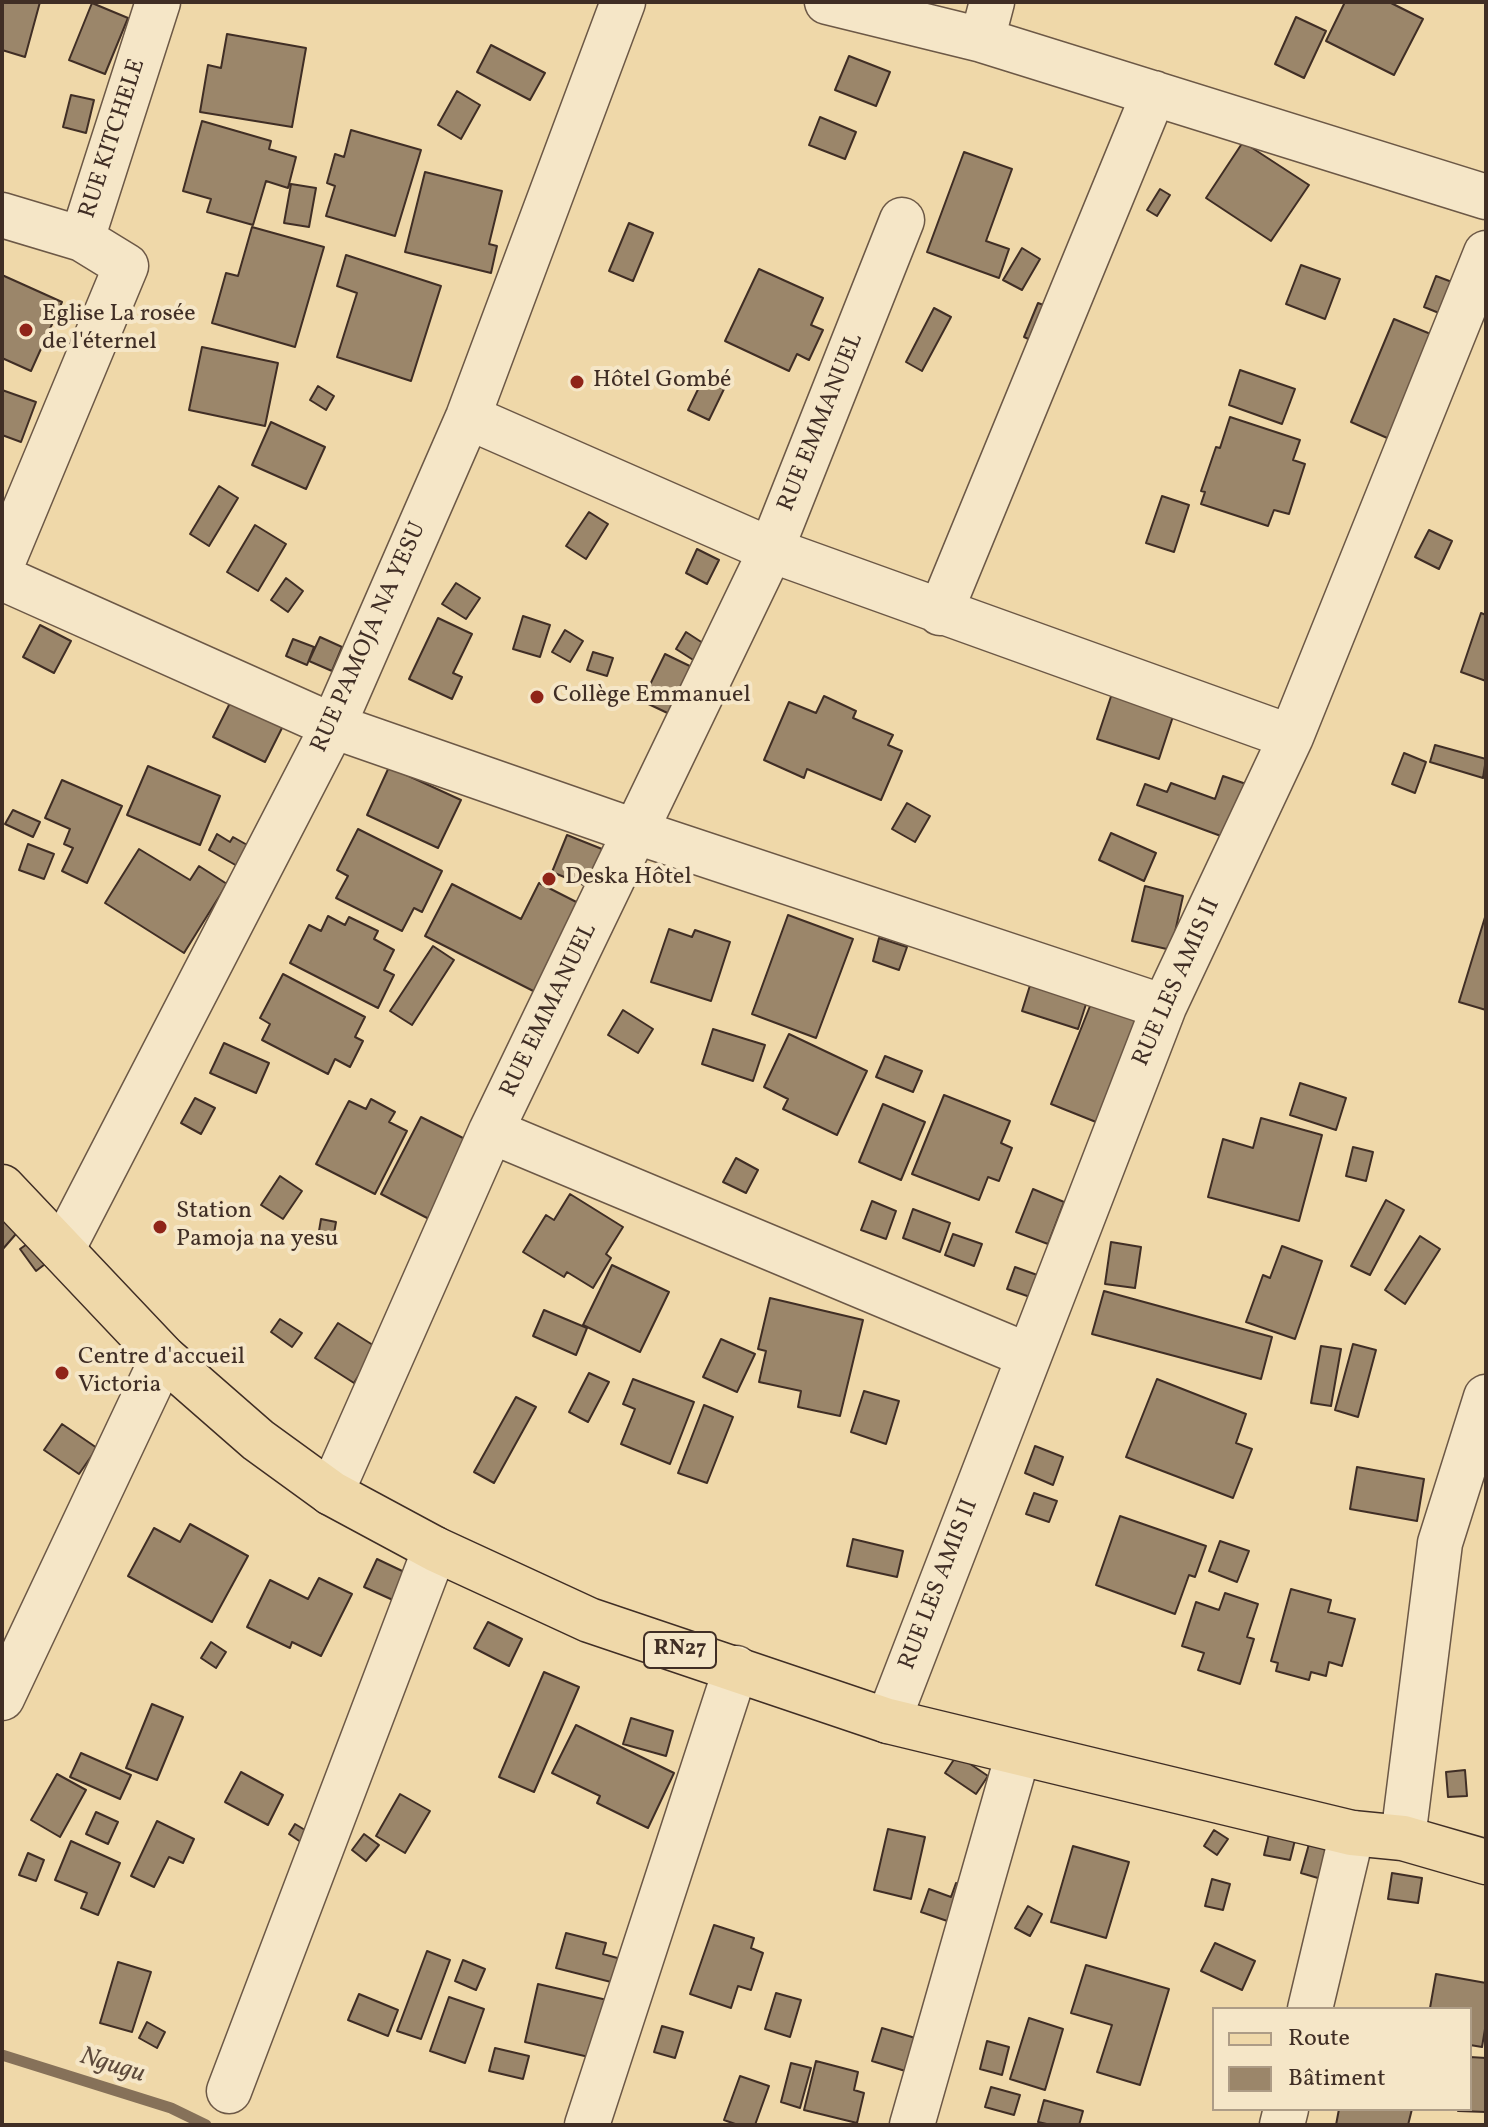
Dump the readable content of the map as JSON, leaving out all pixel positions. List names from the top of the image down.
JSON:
{
  "streets": {
    "main road": ["RN27"],
    "street": [
      "RUE KITCHELE",
      "RUE EMMANUEL",
      "RUE PAMOJA NA YESU",
      "RUE LES AMIS II"
    ]
  },
  "crossings": [
    ["RUE EMMANUEL", "RN27"],
    ["RUE PAMOJA NA YESU", "RN27"],
    ["RUE LES AMIS II", "RN27"]
  ],
  "water": ["Ngugu"],
  "places": [
    "Eglise La rosée de l'éternel",
    "Hôtel Gombé",
    "Collège Emmanuel",
    "Deska Hôtel",
    "Station Pamoja na yesu",
    "Centre d'accueil Victoria"
  ],
  "legend": ["Route", "Bâtiment"]
}
